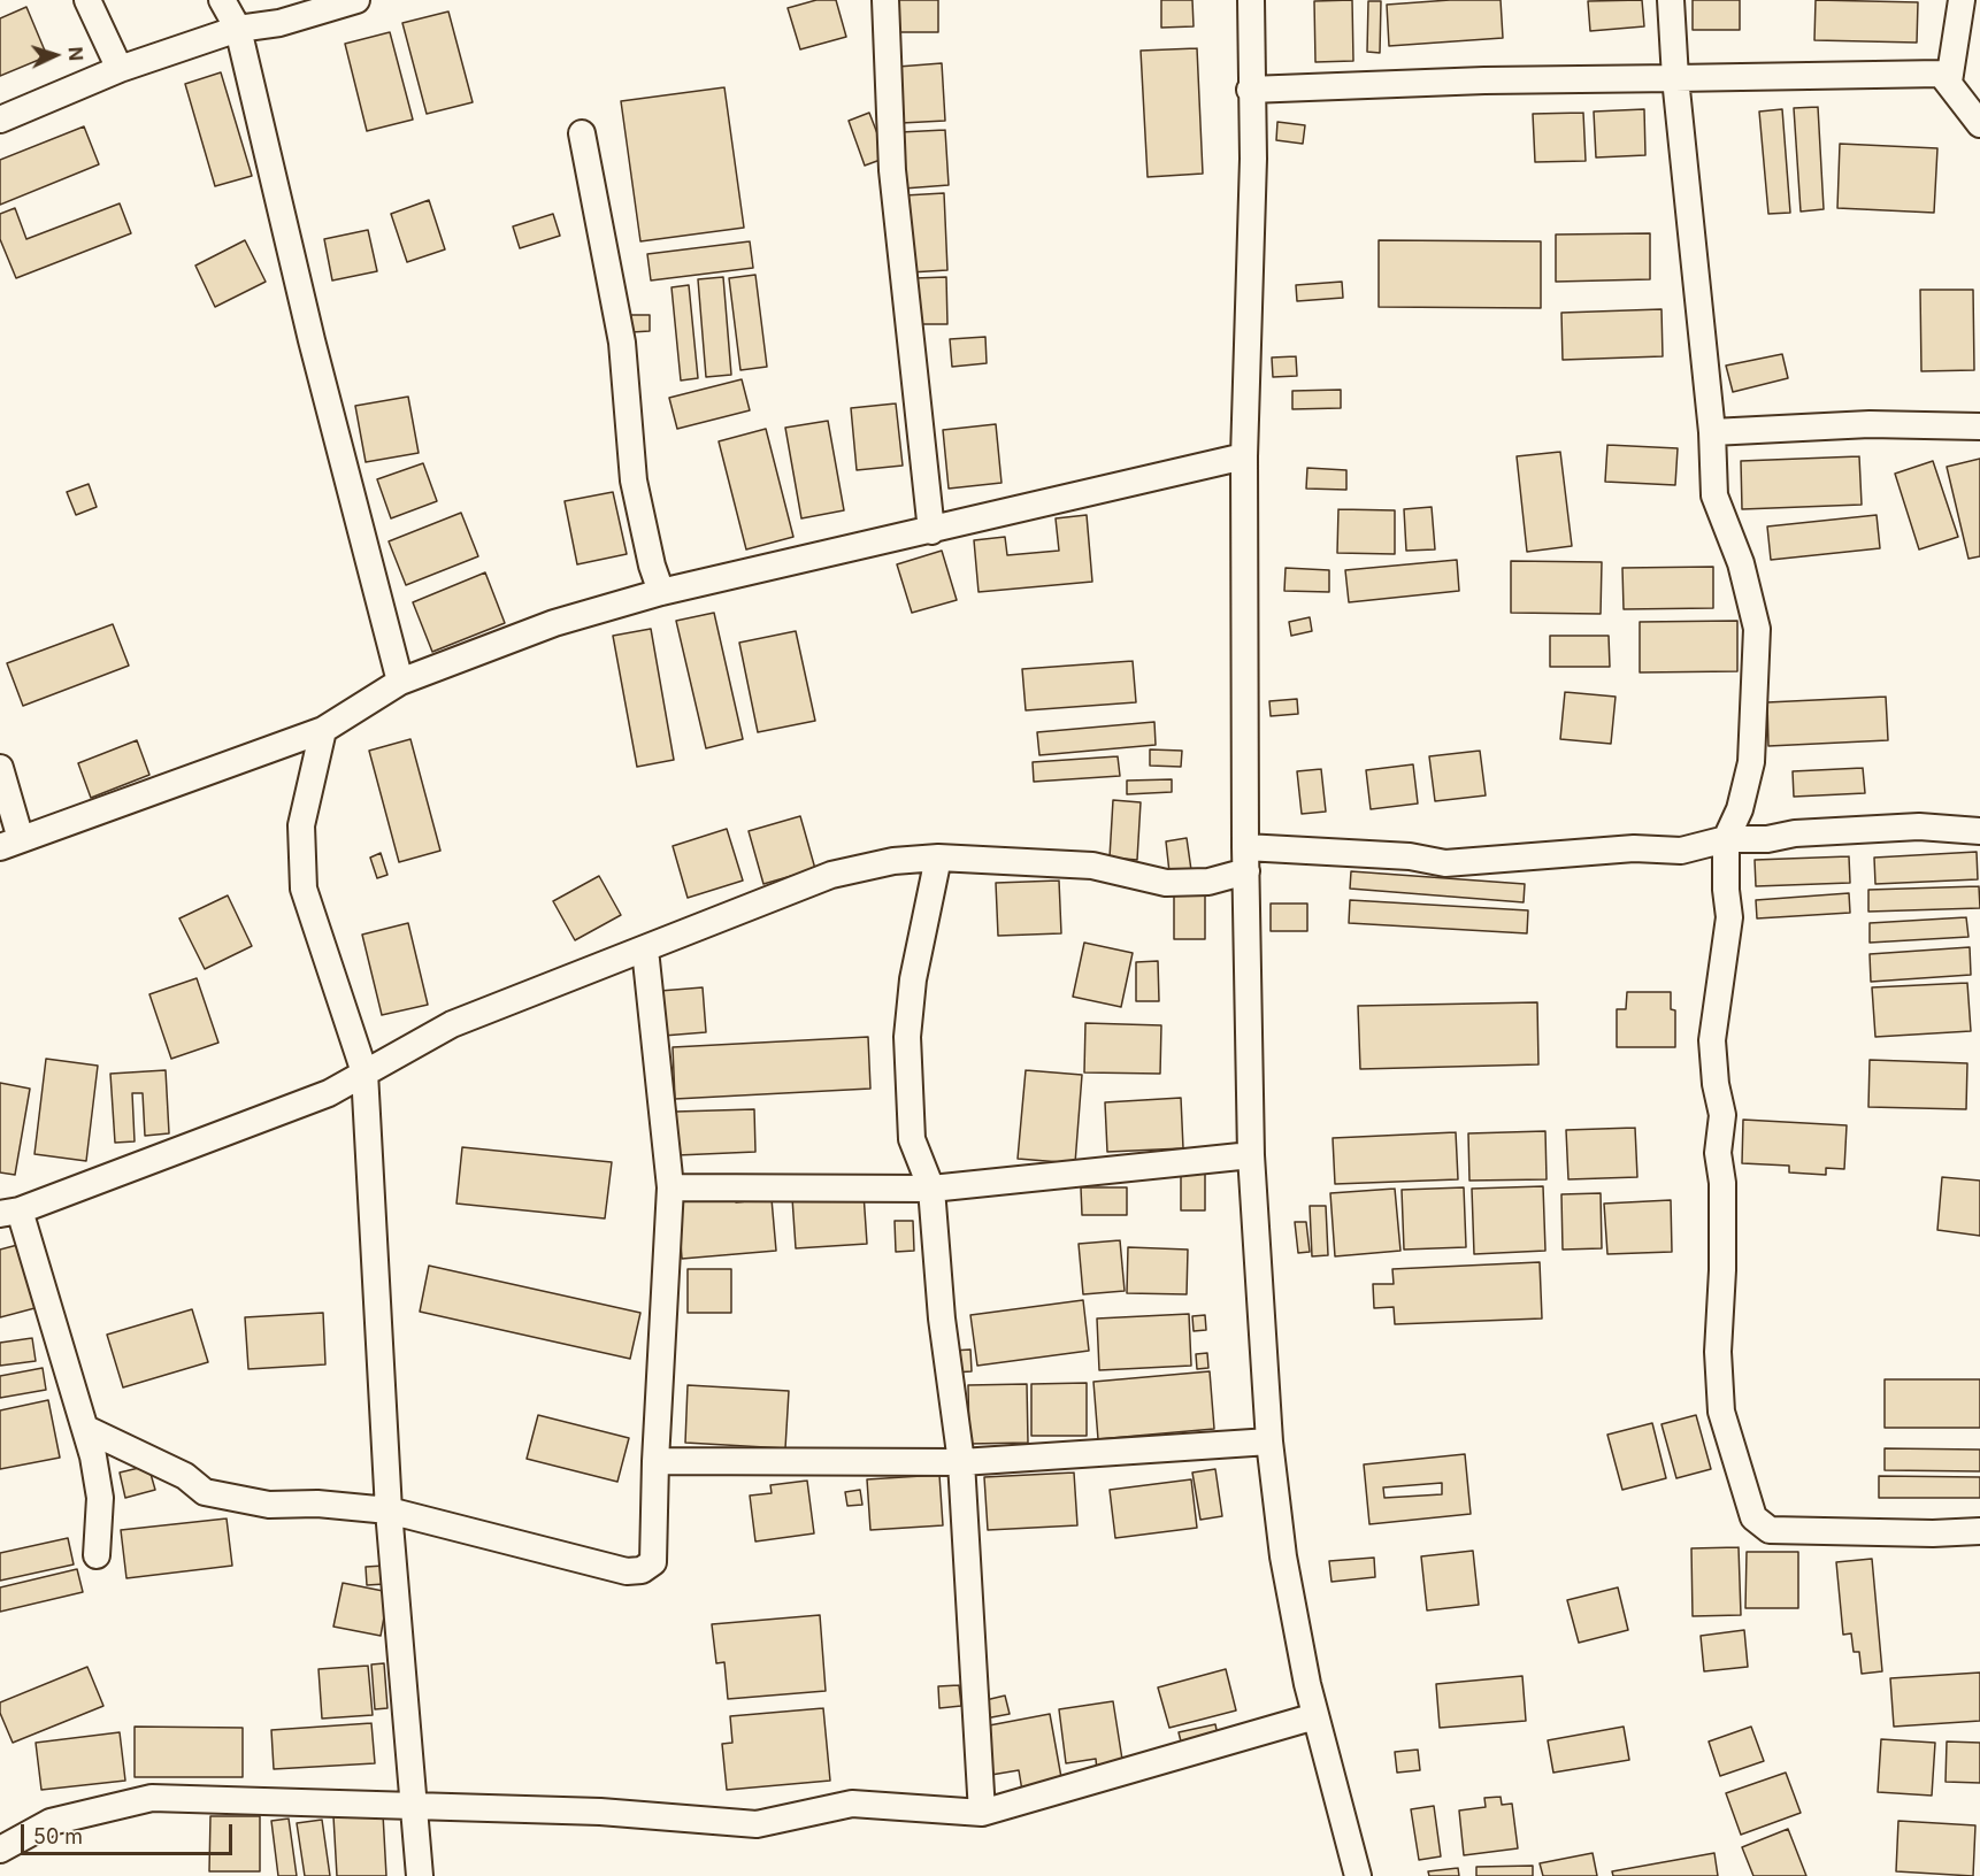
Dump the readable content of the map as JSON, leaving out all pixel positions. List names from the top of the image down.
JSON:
{
  "scale_bar": "50 m",
  "north": "right"
}
